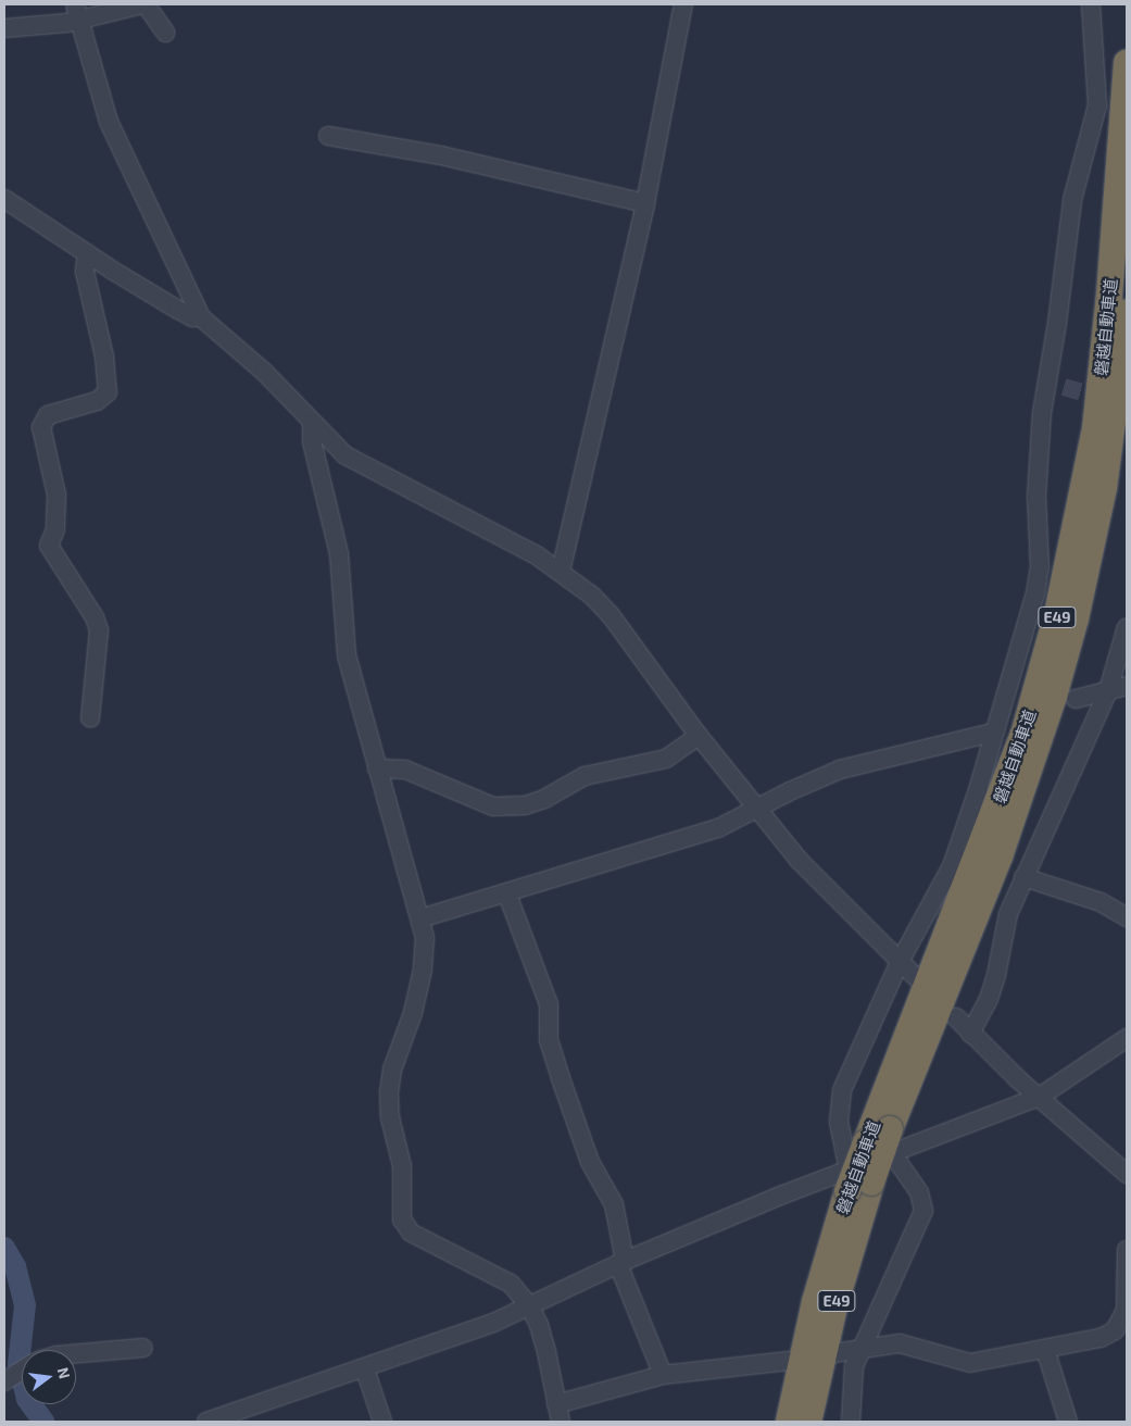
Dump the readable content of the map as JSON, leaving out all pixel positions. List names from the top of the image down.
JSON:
{
  "streets": {
    "highway": ["磐越自動車道", "E49"]
  },
  "north": "right"
}
